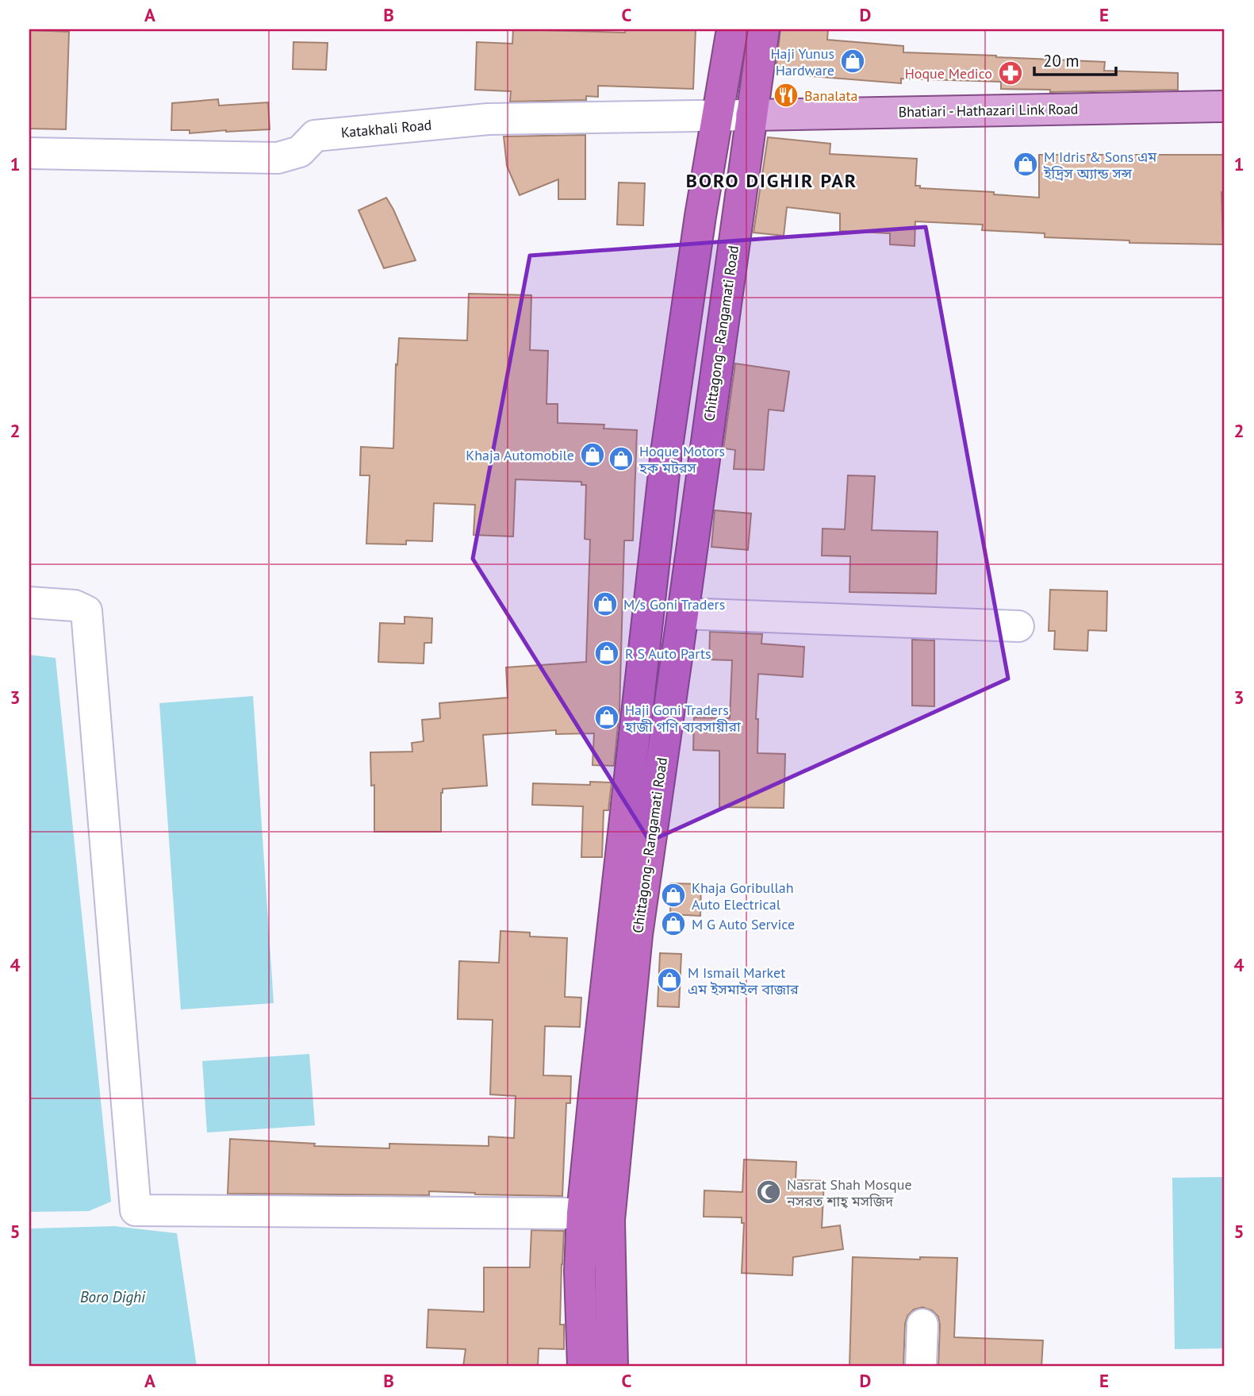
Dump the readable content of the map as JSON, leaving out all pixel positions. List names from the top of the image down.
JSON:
{
  "streets": {
    "highway": ["Chittagong - Rangamati Road"],
    "main road": ["Bhatiari - Hathazari Link Road"],
    "street": ["Katakhali Road"]
  },
  "crossings": [
    ["Bhatiari - Hathazari Link Road", "Katakhali Road"],
    ["Bhatiari - Hathazari Link Road", "Chittagong - Rangamati Road"],
    ["Katakhali Road", "Chittagong - Rangamati Road"]
  ],
  "districts": ["BORO DIGHIR PAR"],
  "water": ["Boro Dighi"],
  "places": {
    "shop": [
      "Haji Yunus Hardware",
      "M Idris & Sons এম ইদ্রিস অ্যান্ড সন্স",
      "Khaja Automobile",
      "Hoque Motors হক মটরস",
      "M/s Goni Traders",
      "R S Auto Parts",
      "Haji Goni Traders হাজী গণি ব্যবসায়ীরা",
      "Khaja Goribullah Auto Electrical",
      "M G Auto Service",
      "M Ismail Market এম ইসমাইল বাজার"
    ],
    "pharmacy": ["Hoque Medico"],
    "restaurant": ["Banalata"],
    "mosque": ["Nasrat Shah Mosque নসরত শাহ্‌ মসজিদ"]
  },
  "scale_bar": "20 m",
  "grid": {
    "columns": [
      "A",
      "B",
      "C",
      "D",
      "E"
    ],
    "rows": [
      "1",
      "2",
      "3",
      "4",
      "5"
    ]
  }
}
